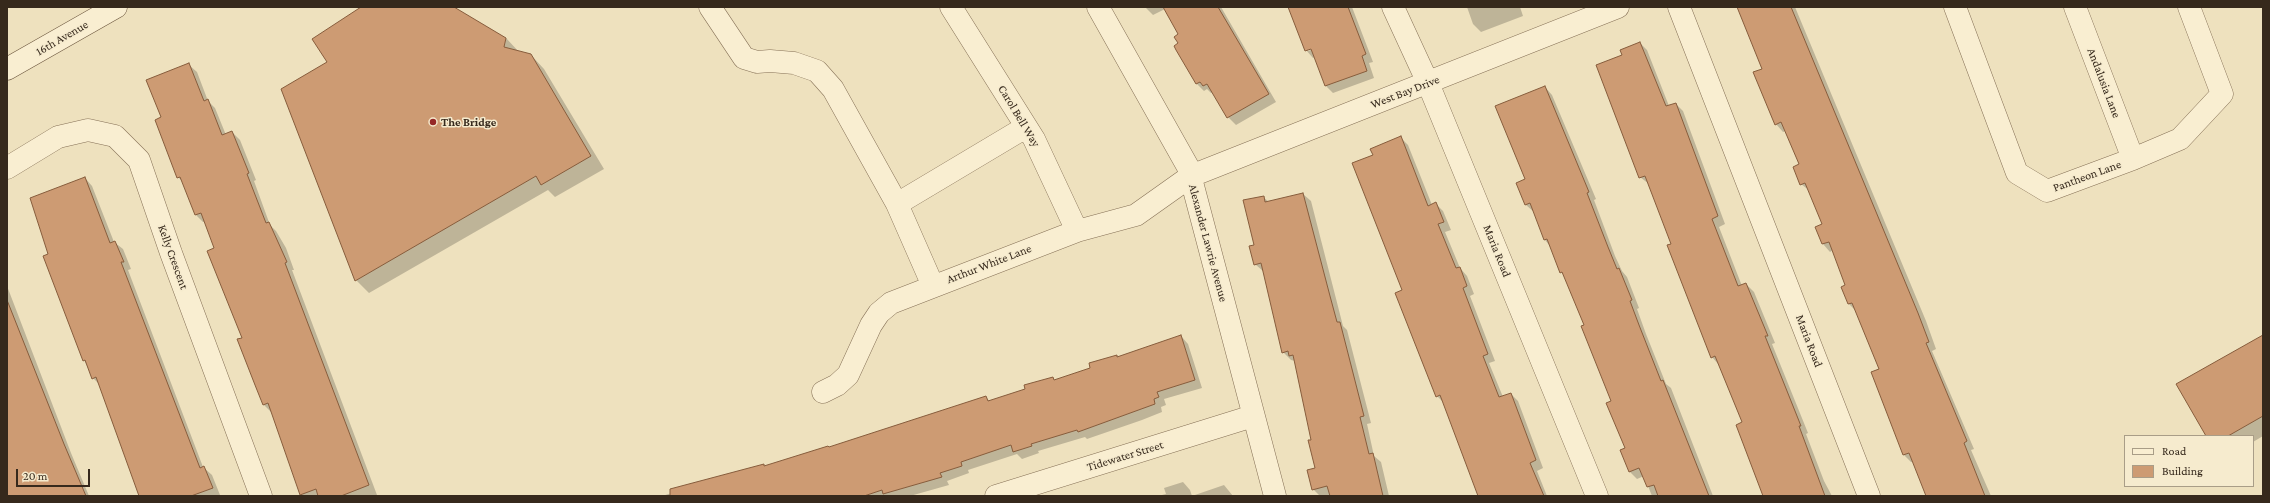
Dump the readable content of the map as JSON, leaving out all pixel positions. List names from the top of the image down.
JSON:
{
  "streets": {
    "street": [
      "16th Avenue",
      "Andalusia Lane",
      "West Bay Drive",
      "Carol Bell Way",
      "Pantheon Lane",
      "Alexander Lawrie Avenue",
      "Maria Road",
      "Kelly Crescent",
      "Arthur White Lane",
      "Tidewater Street"
    ]
  },
  "crossings": [
    ["Andalusia Lane", "Pantheon Lane"],
    ["West Bay Drive", "Alexander Lawrie Avenue"],
    ["West Bay Drive", "Maria Road"],
    ["West Bay Drive", "Arthur White Lane"],
    ["Carol Bell Way", "Arthur White Lane"],
    ["Alexander Lawrie Avenue", "Arthur White Lane"],
    ["Alexander Lawrie Avenue", "Tidewater Street"]
  ],
  "places": ["The Bridge"],
  "legend": ["Road", "Building"],
  "scale_bar": "20 m"
}
